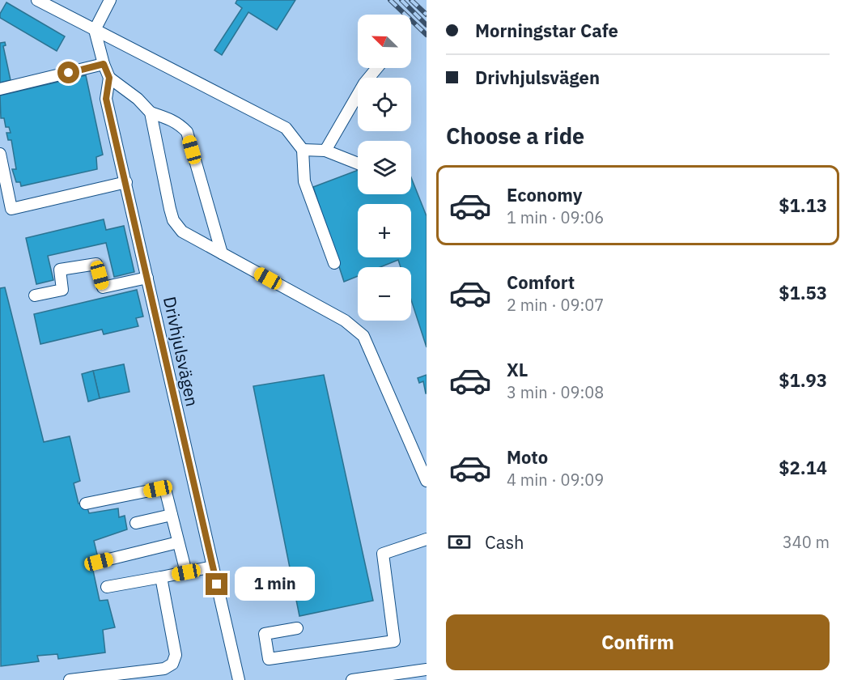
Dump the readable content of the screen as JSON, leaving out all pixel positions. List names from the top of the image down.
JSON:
{
  "streets": {
    "street": ["Drivhjulsvägen"]
  },
  "north": "top left",
  "page": {
    "banner": ["Morningstar Cafe", "Drivhjulsvägen"],
    "map_buttons": ["+", "−"],
    "heading": "Choose a ride",
    "list": [
      {
        "name": "Economy",
        "note": "1 min · 09:06",
        "value": "$1.13"
      },
      {
        "name": "Comfort",
        "note": "2 min · 09:07",
        "value": "$1.53"
      },
      {
        "name": "XL",
        "note": "3 min · 09:08",
        "value": "$1.93"
      },
      {
        "name": "Moto",
        "note": "4 min · 09:09",
        "value": "$2.14"
      }
    ],
    "pay": ["Cash", "340 m"],
    "bubble": "1 min",
    "buttons": "Confirm"
  }
}
